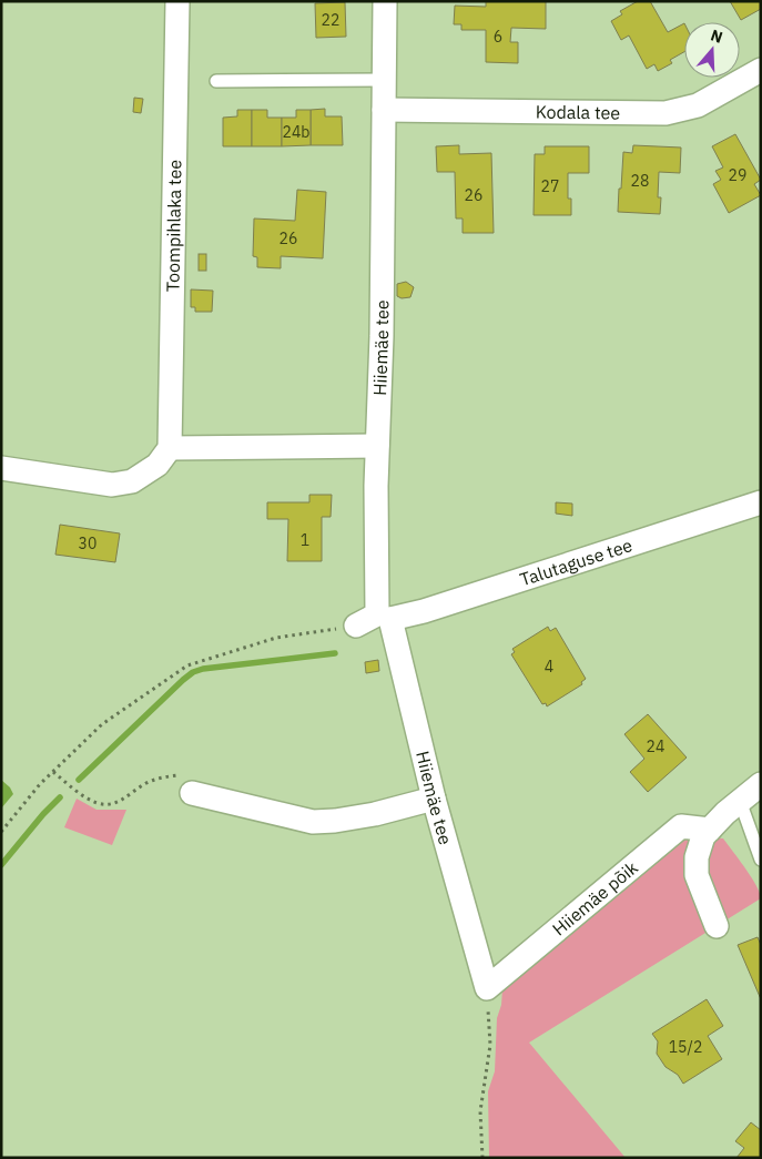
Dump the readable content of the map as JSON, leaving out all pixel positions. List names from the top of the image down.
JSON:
{
  "streets": {
    "street": [
      "Kodala tee",
      "Toompihlaka tee",
      "Hiiemäe tee",
      "Talutaguse tee",
      "Hiiemäe põik"
    ]
  },
  "crossings": [
    ["Kodala tee", "Hiiemäe tee"],
    ["Hiiemäe tee", "Talutaguse tee"],
    ["Hiiemäe tee", "Hiiemäe põik"]
  ],
  "house_numbers": [
    "22",
    "6",
    "24b",
    "29",
    "28",
    "27",
    "26",
    "26",
    "1",
    "30",
    "4",
    "24",
    "15/2"
  ],
  "north": "top"
}
